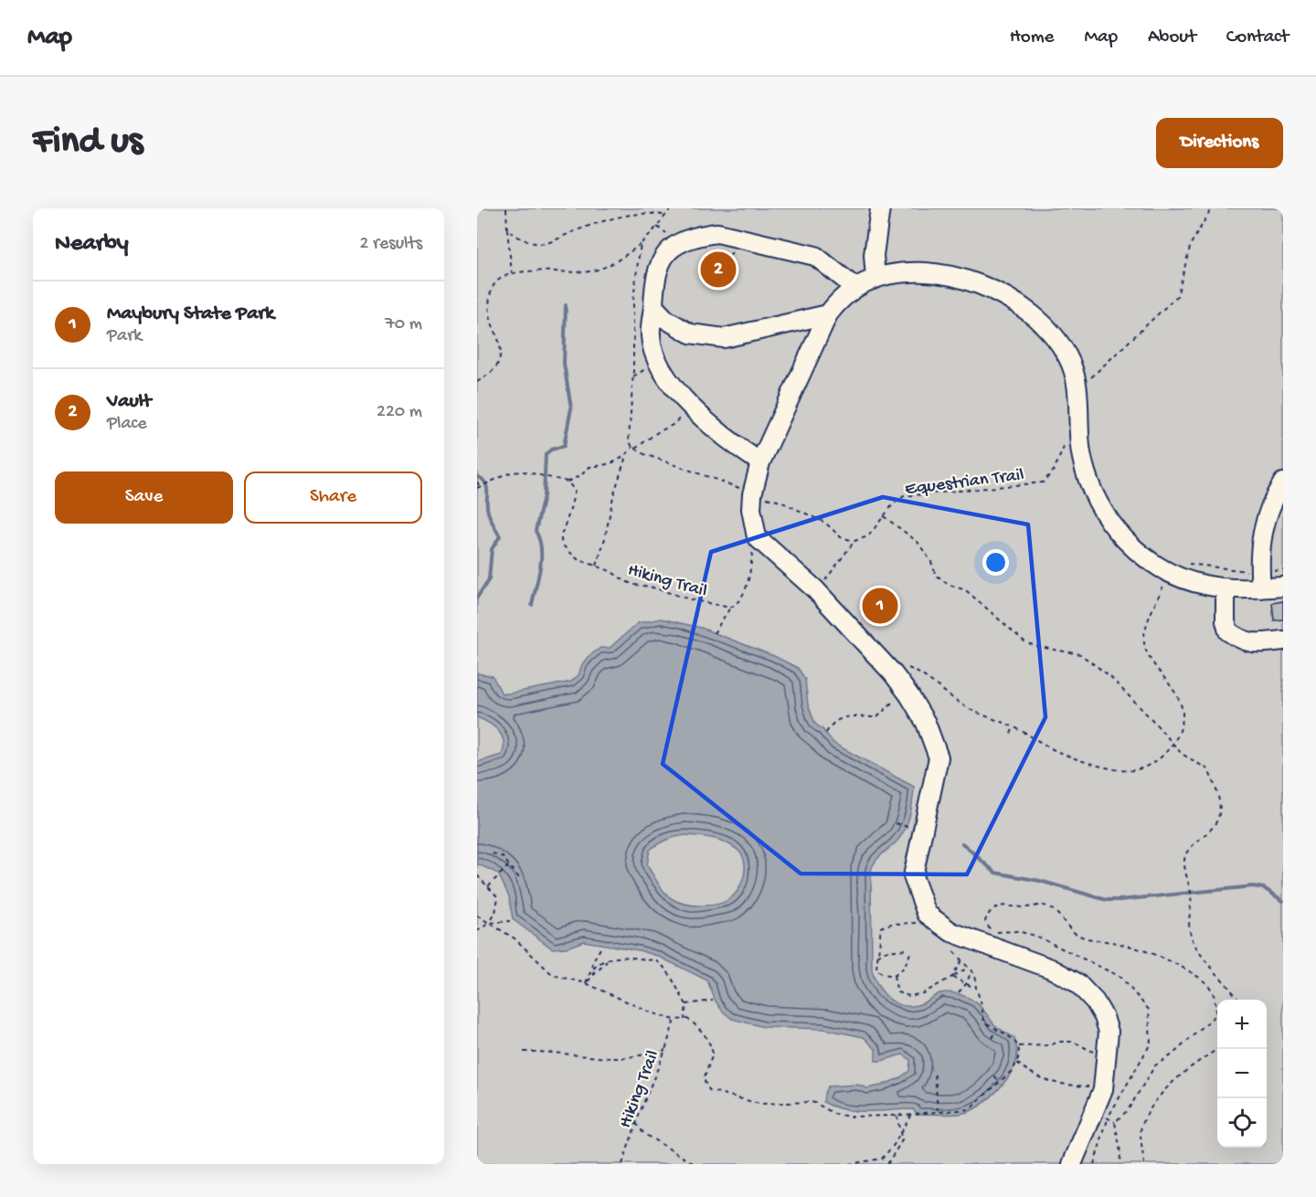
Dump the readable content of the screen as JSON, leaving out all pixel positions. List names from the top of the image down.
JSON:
{
  "streets": {
    "path": ["Equestrian Trail", "Hiking Trail"]
  },
  "page": {
    "header": "Map",
    "nav": [
      "Home",
      "Map",
      "About",
      "Contact"
    ],
    "buttons": [
      "Directions",
      ["Save", "Share"]
    ],
    "title": "Find us",
    "heading": ["Nearby", "2 results"],
    "pins": ["2", "1"],
    "list": [
      {
        "mark": "1",
        "name": "Maybury State Park",
        "note": "Park",
        "value": "70 m"
      },
      {
        "mark": "2",
        "name": "Vault",
        "note": "Place",
        "value": "220 m"
      }
    ],
    "map_buttons": ["+", "−"]
  }
}
